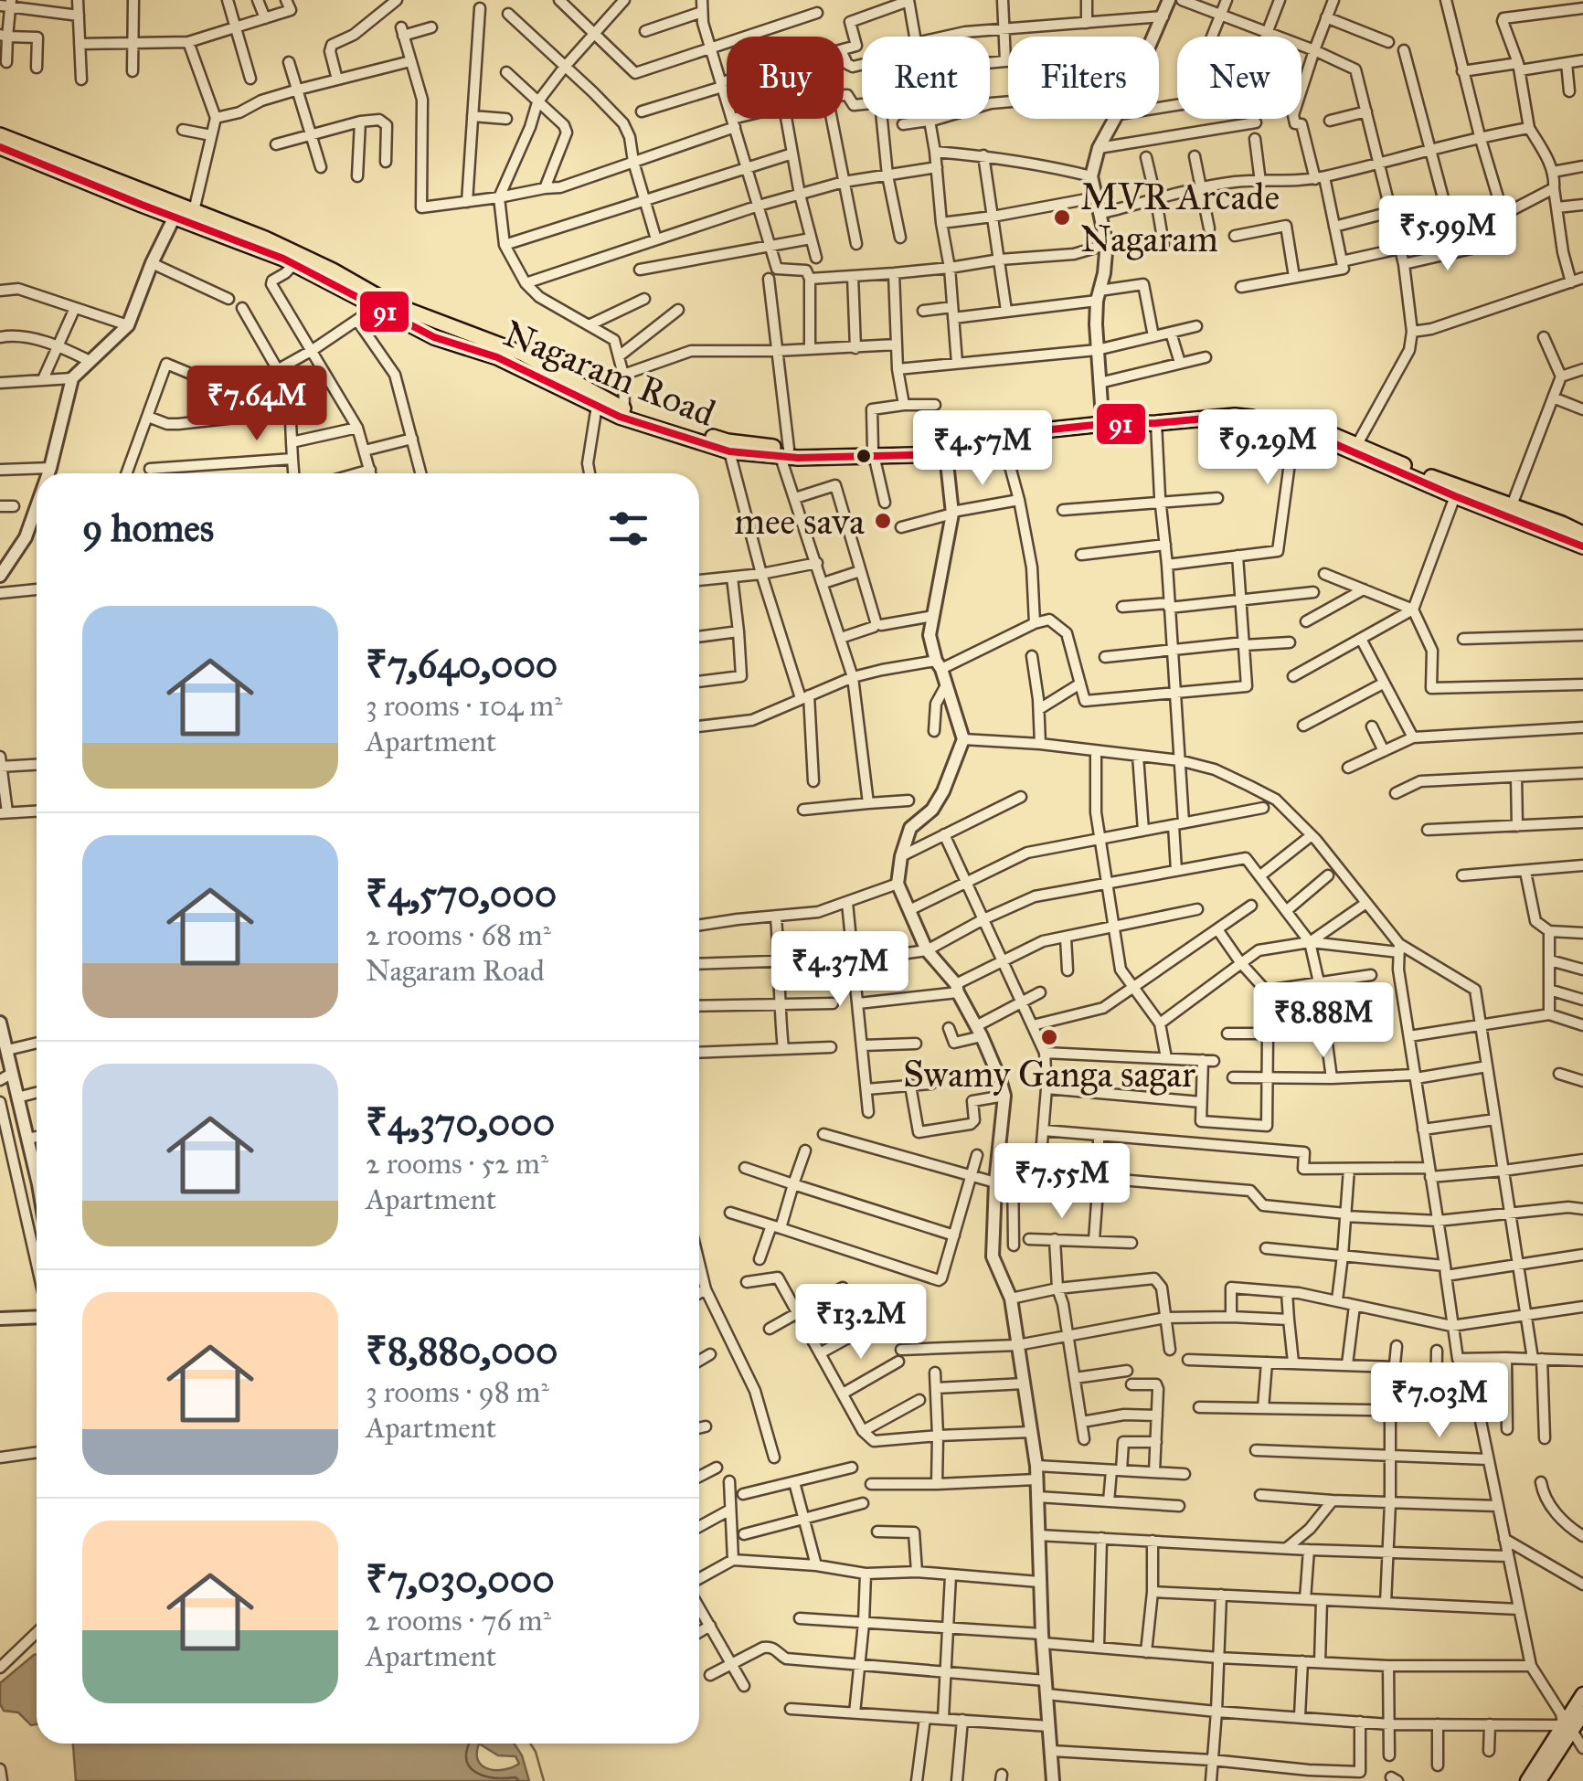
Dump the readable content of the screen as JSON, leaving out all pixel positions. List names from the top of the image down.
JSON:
{
  "streets": {
    "main road": ["Nagaram Road"]
  },
  "places": ["MVR Arcade Nagaram", "mee sava", "Swamy Ganga sagar"],
  "lines": ["transit line 91"],
  "page": {
    "chip": [
      "Buy",
      "Rent",
      "Filters",
      "New"
    ],
    "price": [
      "₹5.99M",
      "₹7.64M",
      "₹9.29M",
      "₹4.57M",
      "₹4.37M",
      "₹8.88M",
      "₹7.55M",
      "₹13.2M",
      "₹7.03M"
    ],
    "heading": "9 homes",
    "list": [
      {
        "name": "₹7,640,000",
        "note": "3 rooms · 104 m² · Apartment"
      },
      {
        "name": "₹4,570,000",
        "note": "2 rooms · 68 m² · Nagaram Road"
      },
      {
        "name": "₹4,370,000",
        "note": "2 rooms · 52 m² · Apartment"
      },
      {
        "name": "₹8,880,000",
        "note": "3 rooms · 98 m² · Apartment"
      },
      {
        "name": "₹7,030,000",
        "note": "2 rooms · 76 m² · Apartment"
      }
    ]
  }
}
